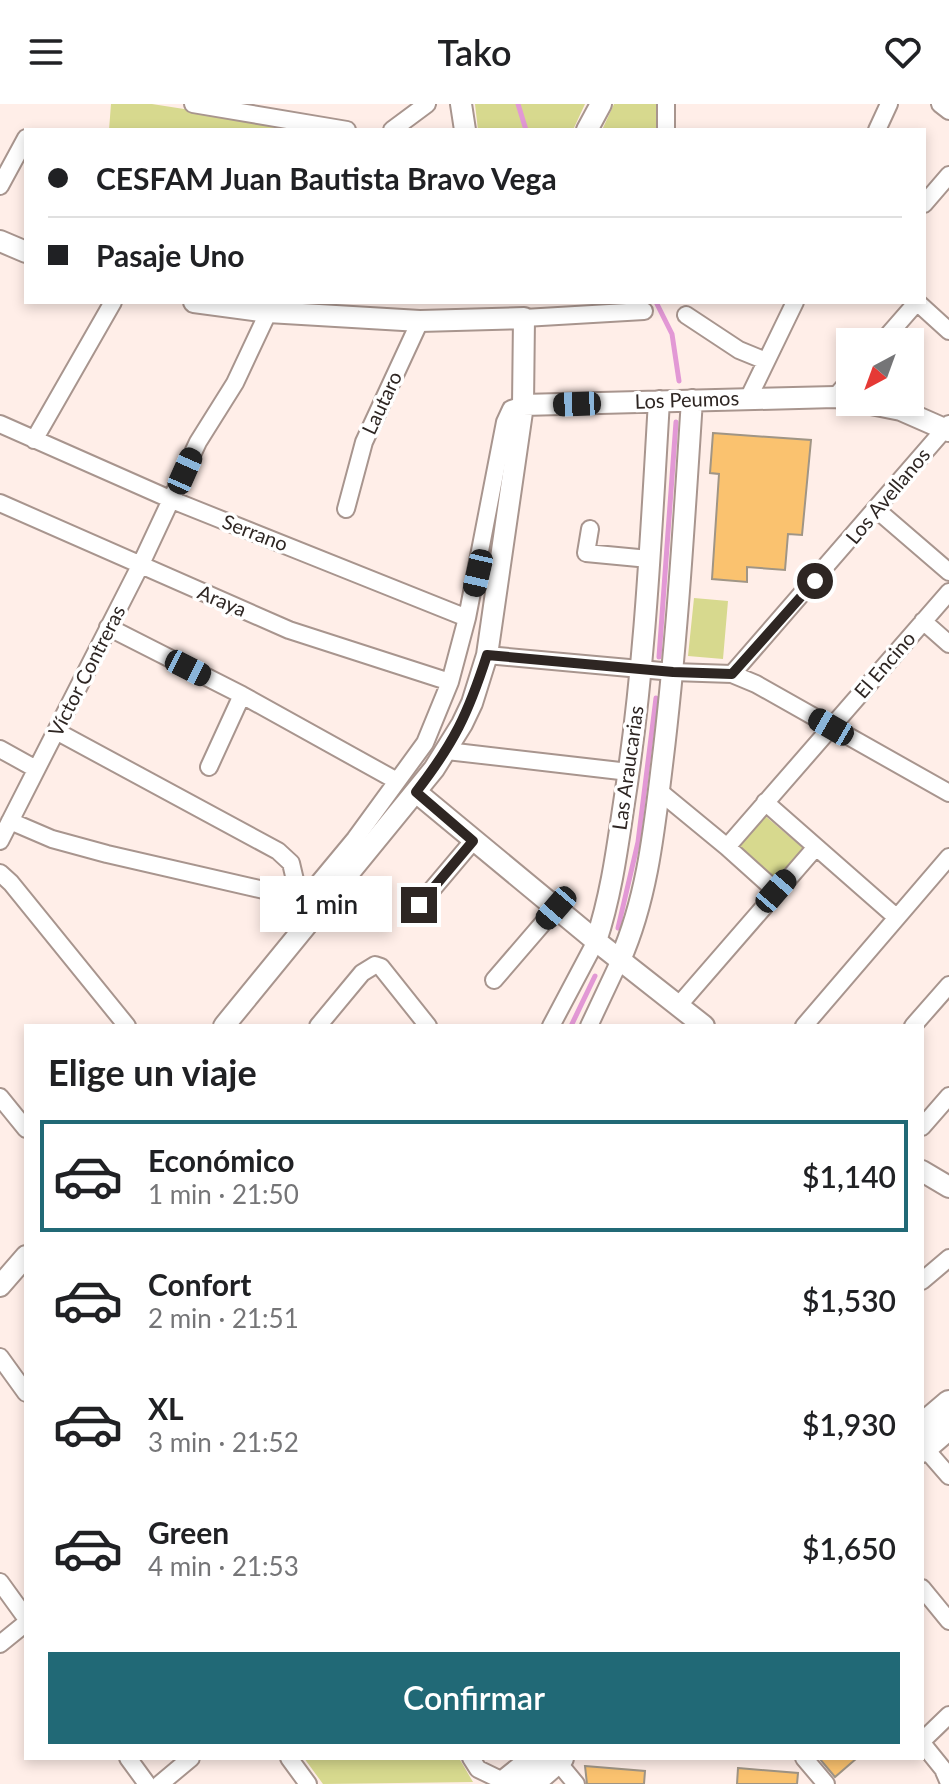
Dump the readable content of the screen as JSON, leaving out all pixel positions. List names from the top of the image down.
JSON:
{
  "streets": {
    "street": [
      "Los Peumos",
      "Lautaro",
      "Los Avellanos",
      "Serrano",
      "Araya",
      "El Encino",
      "Víctor Contreras",
      "Las Araucarias"
    ]
  },
  "crossings": [
    ["Los Peumos", "Las Araucarias"],
    ["Serrano", "Víctor Contreras"],
    ["Araya", "Víctor Contreras"]
  ],
  "north": "bottom left",
  "page": {
    "header": "Tako",
    "banner": ["CESFAM Juan Bautista Bravo Vega", "Pasaje Uno"],
    "bubble": "1 min",
    "heading": "Elige un viaje",
    "list": [
      {
        "name": "Económico",
        "note": "1 min · 21:50",
        "value": "$1,140"
      },
      {
        "name": "Confort",
        "note": "2 min · 21:51",
        "value": "$1,530"
      },
      {
        "name": "XL",
        "note": "3 min · 21:52",
        "value": "$1,930"
      },
      {
        "name": "Green",
        "note": "4 min · 21:53",
        "value": "$1,650"
      }
    ],
    "buttons": "Confirmar"
  }
}
